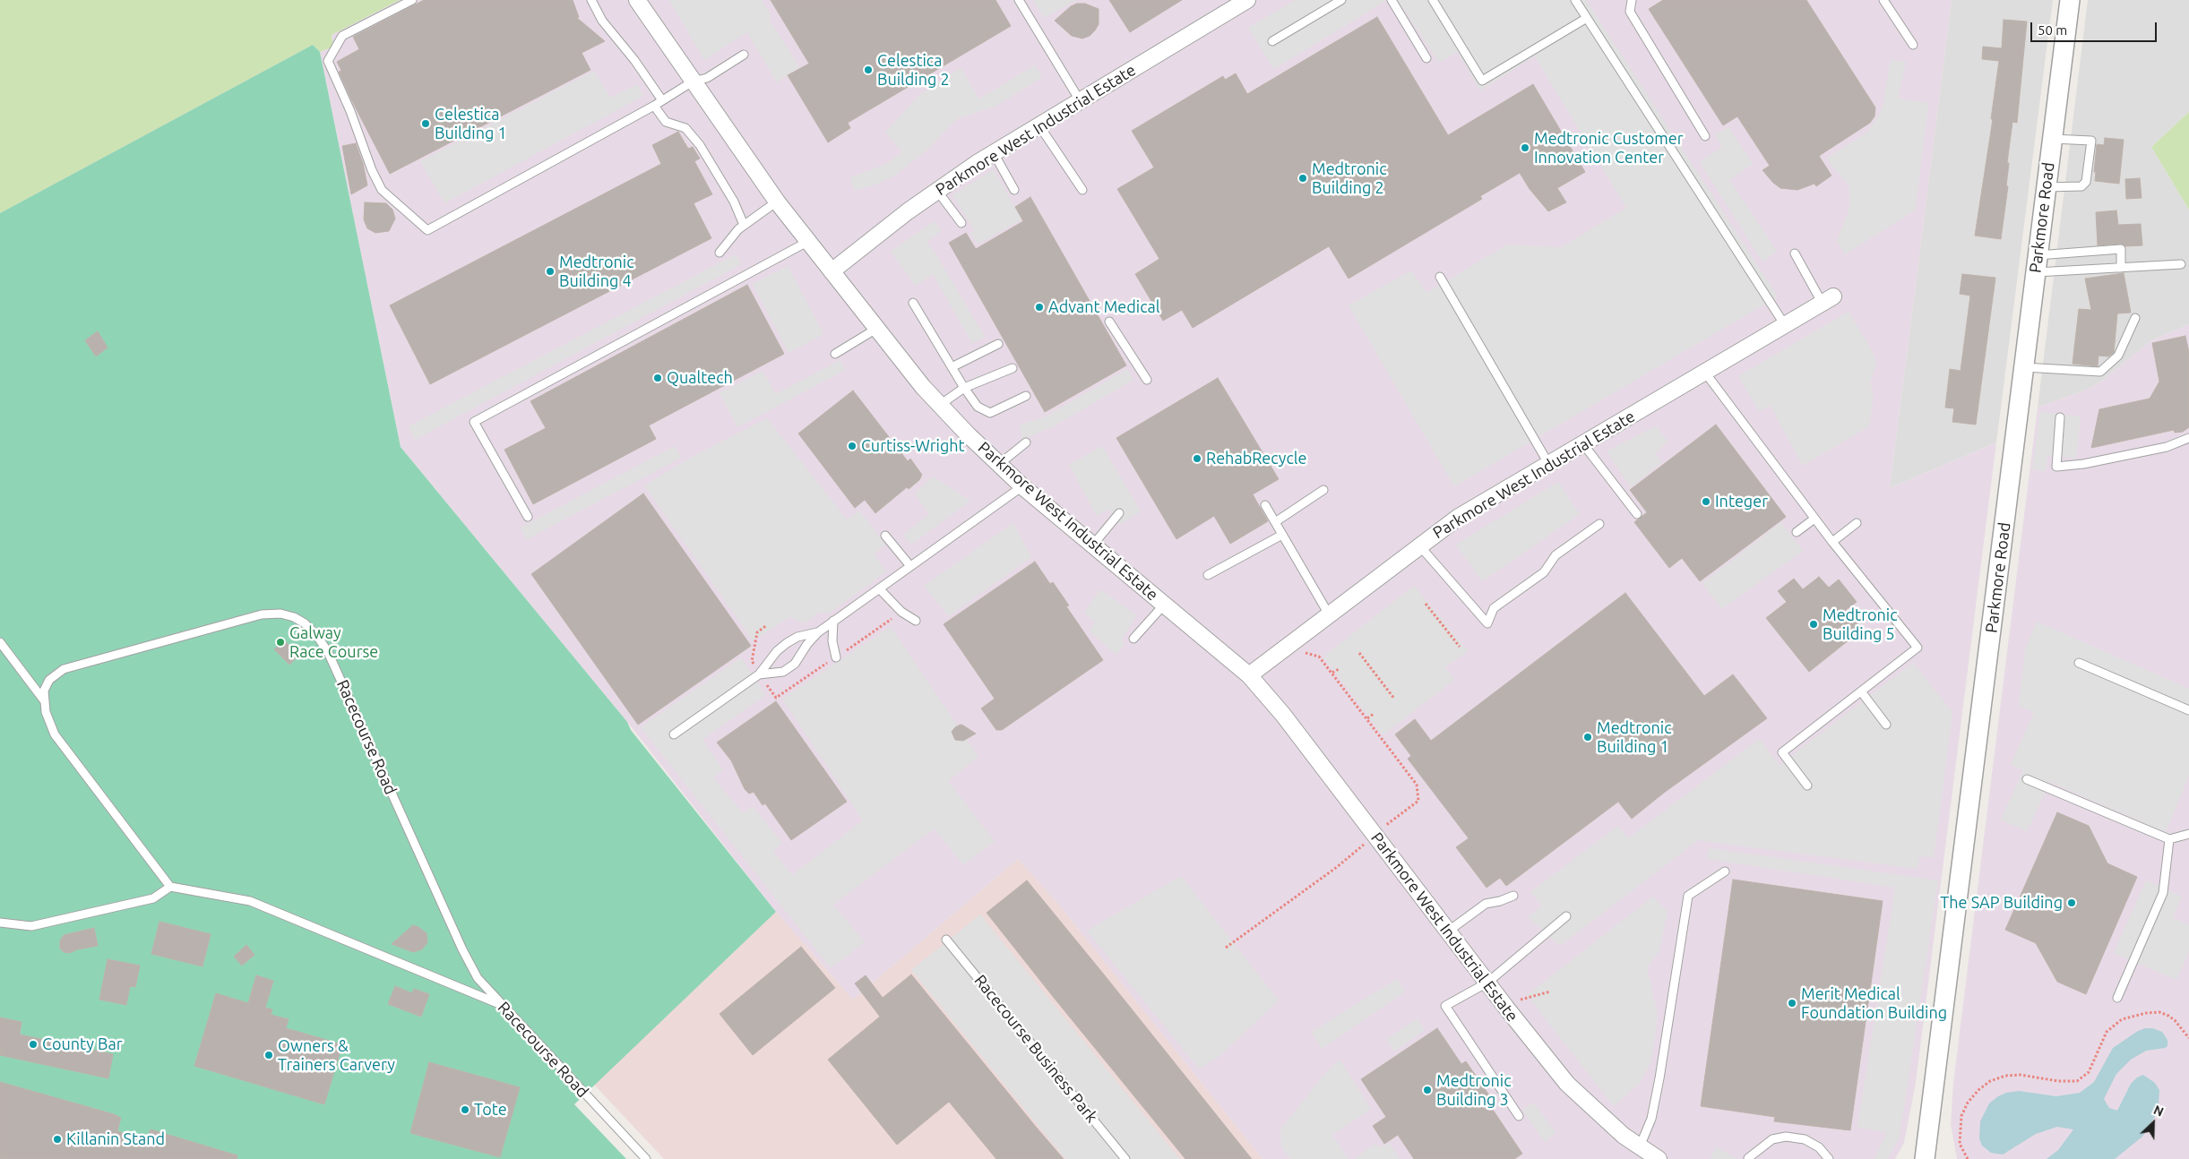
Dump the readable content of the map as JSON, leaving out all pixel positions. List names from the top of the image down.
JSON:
{
  "streets": {
    "street": ["Parkmore West Industrial Estate", "Parkmore Road"],
    "lane": ["Racecourse Road", "Racecourse Business Park"]
  },
  "places": [
    "Celestica Building 2",
    "Celestica Building 1",
    "Medtronic Customer Innovation Center",
    "Medtronic Building 2",
    "Medtronic Building 4",
    "Advant Medical",
    "Qualtech",
    "Curtiss-Wright",
    "RehabRecycle",
    "Integer",
    "Medtronic Building 5",
    "Galway Race Course",
    "Medtronic Building 1",
    "The SAP Building",
    "Merit Medical Foundation Building",
    "County Bar",
    "Owners & Trainers Carvery",
    "Medtronic Building 3",
    "Tote",
    "Killanin Stand"
  ],
  "scale_bar": "50 m",
  "north": "top right"
}
